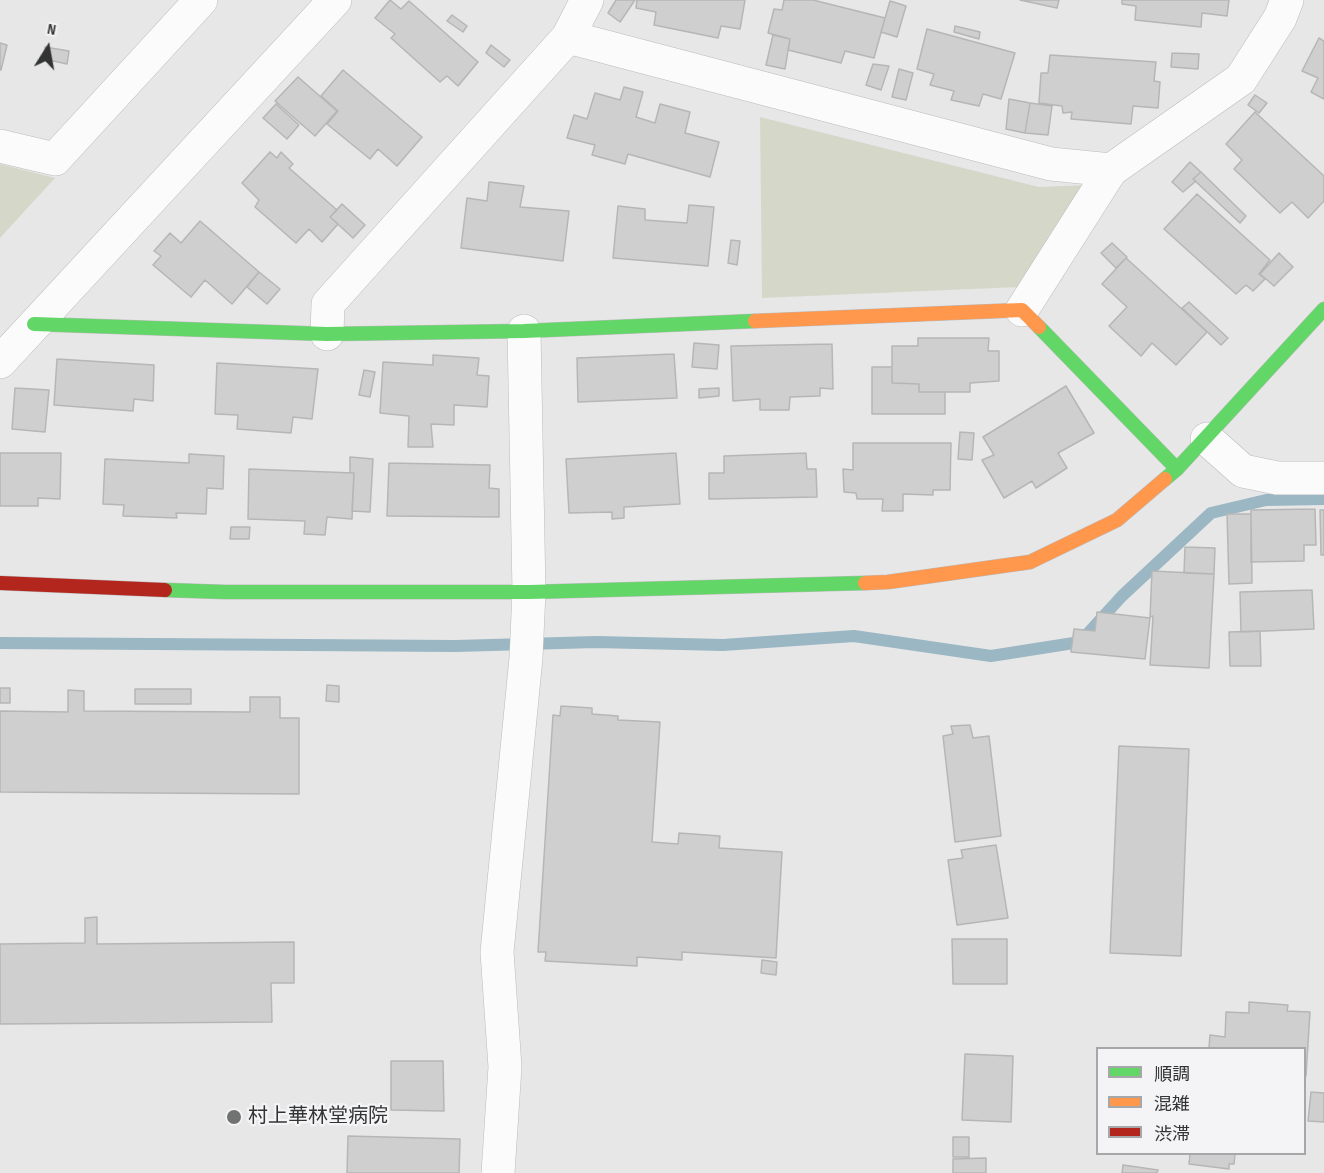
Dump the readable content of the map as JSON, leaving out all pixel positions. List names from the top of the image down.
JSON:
{
  "places": ["村上華林堂病院"],
  "legend": ["順調", "混雑", "渋滞"],
  "north": "top"
}
